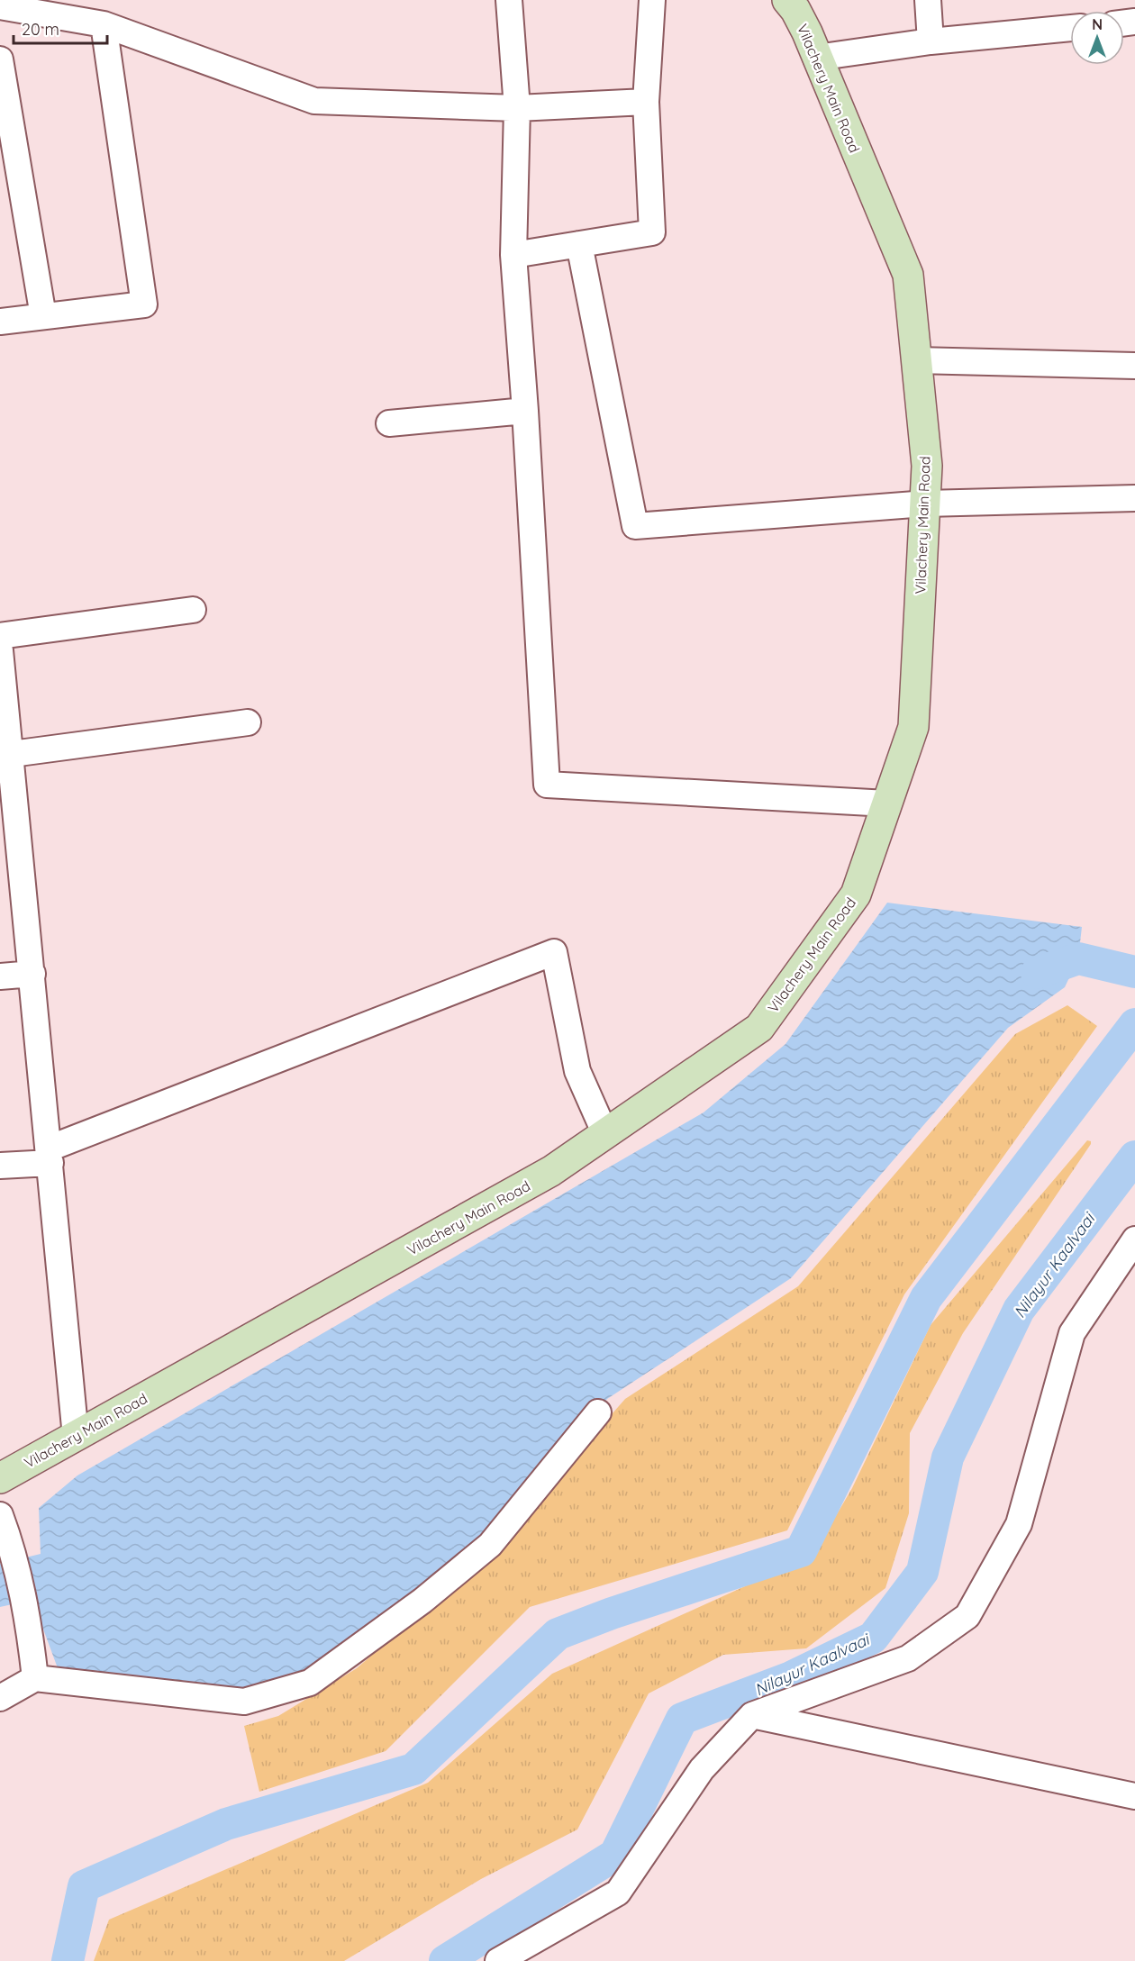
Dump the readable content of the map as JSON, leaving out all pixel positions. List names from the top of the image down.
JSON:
{
  "streets": {
    "main road": ["Vilachery Main Road"]
  },
  "water": ["Nilayur Kaalvaai"],
  "scale_bar": "20 m",
  "north": "top"
}
